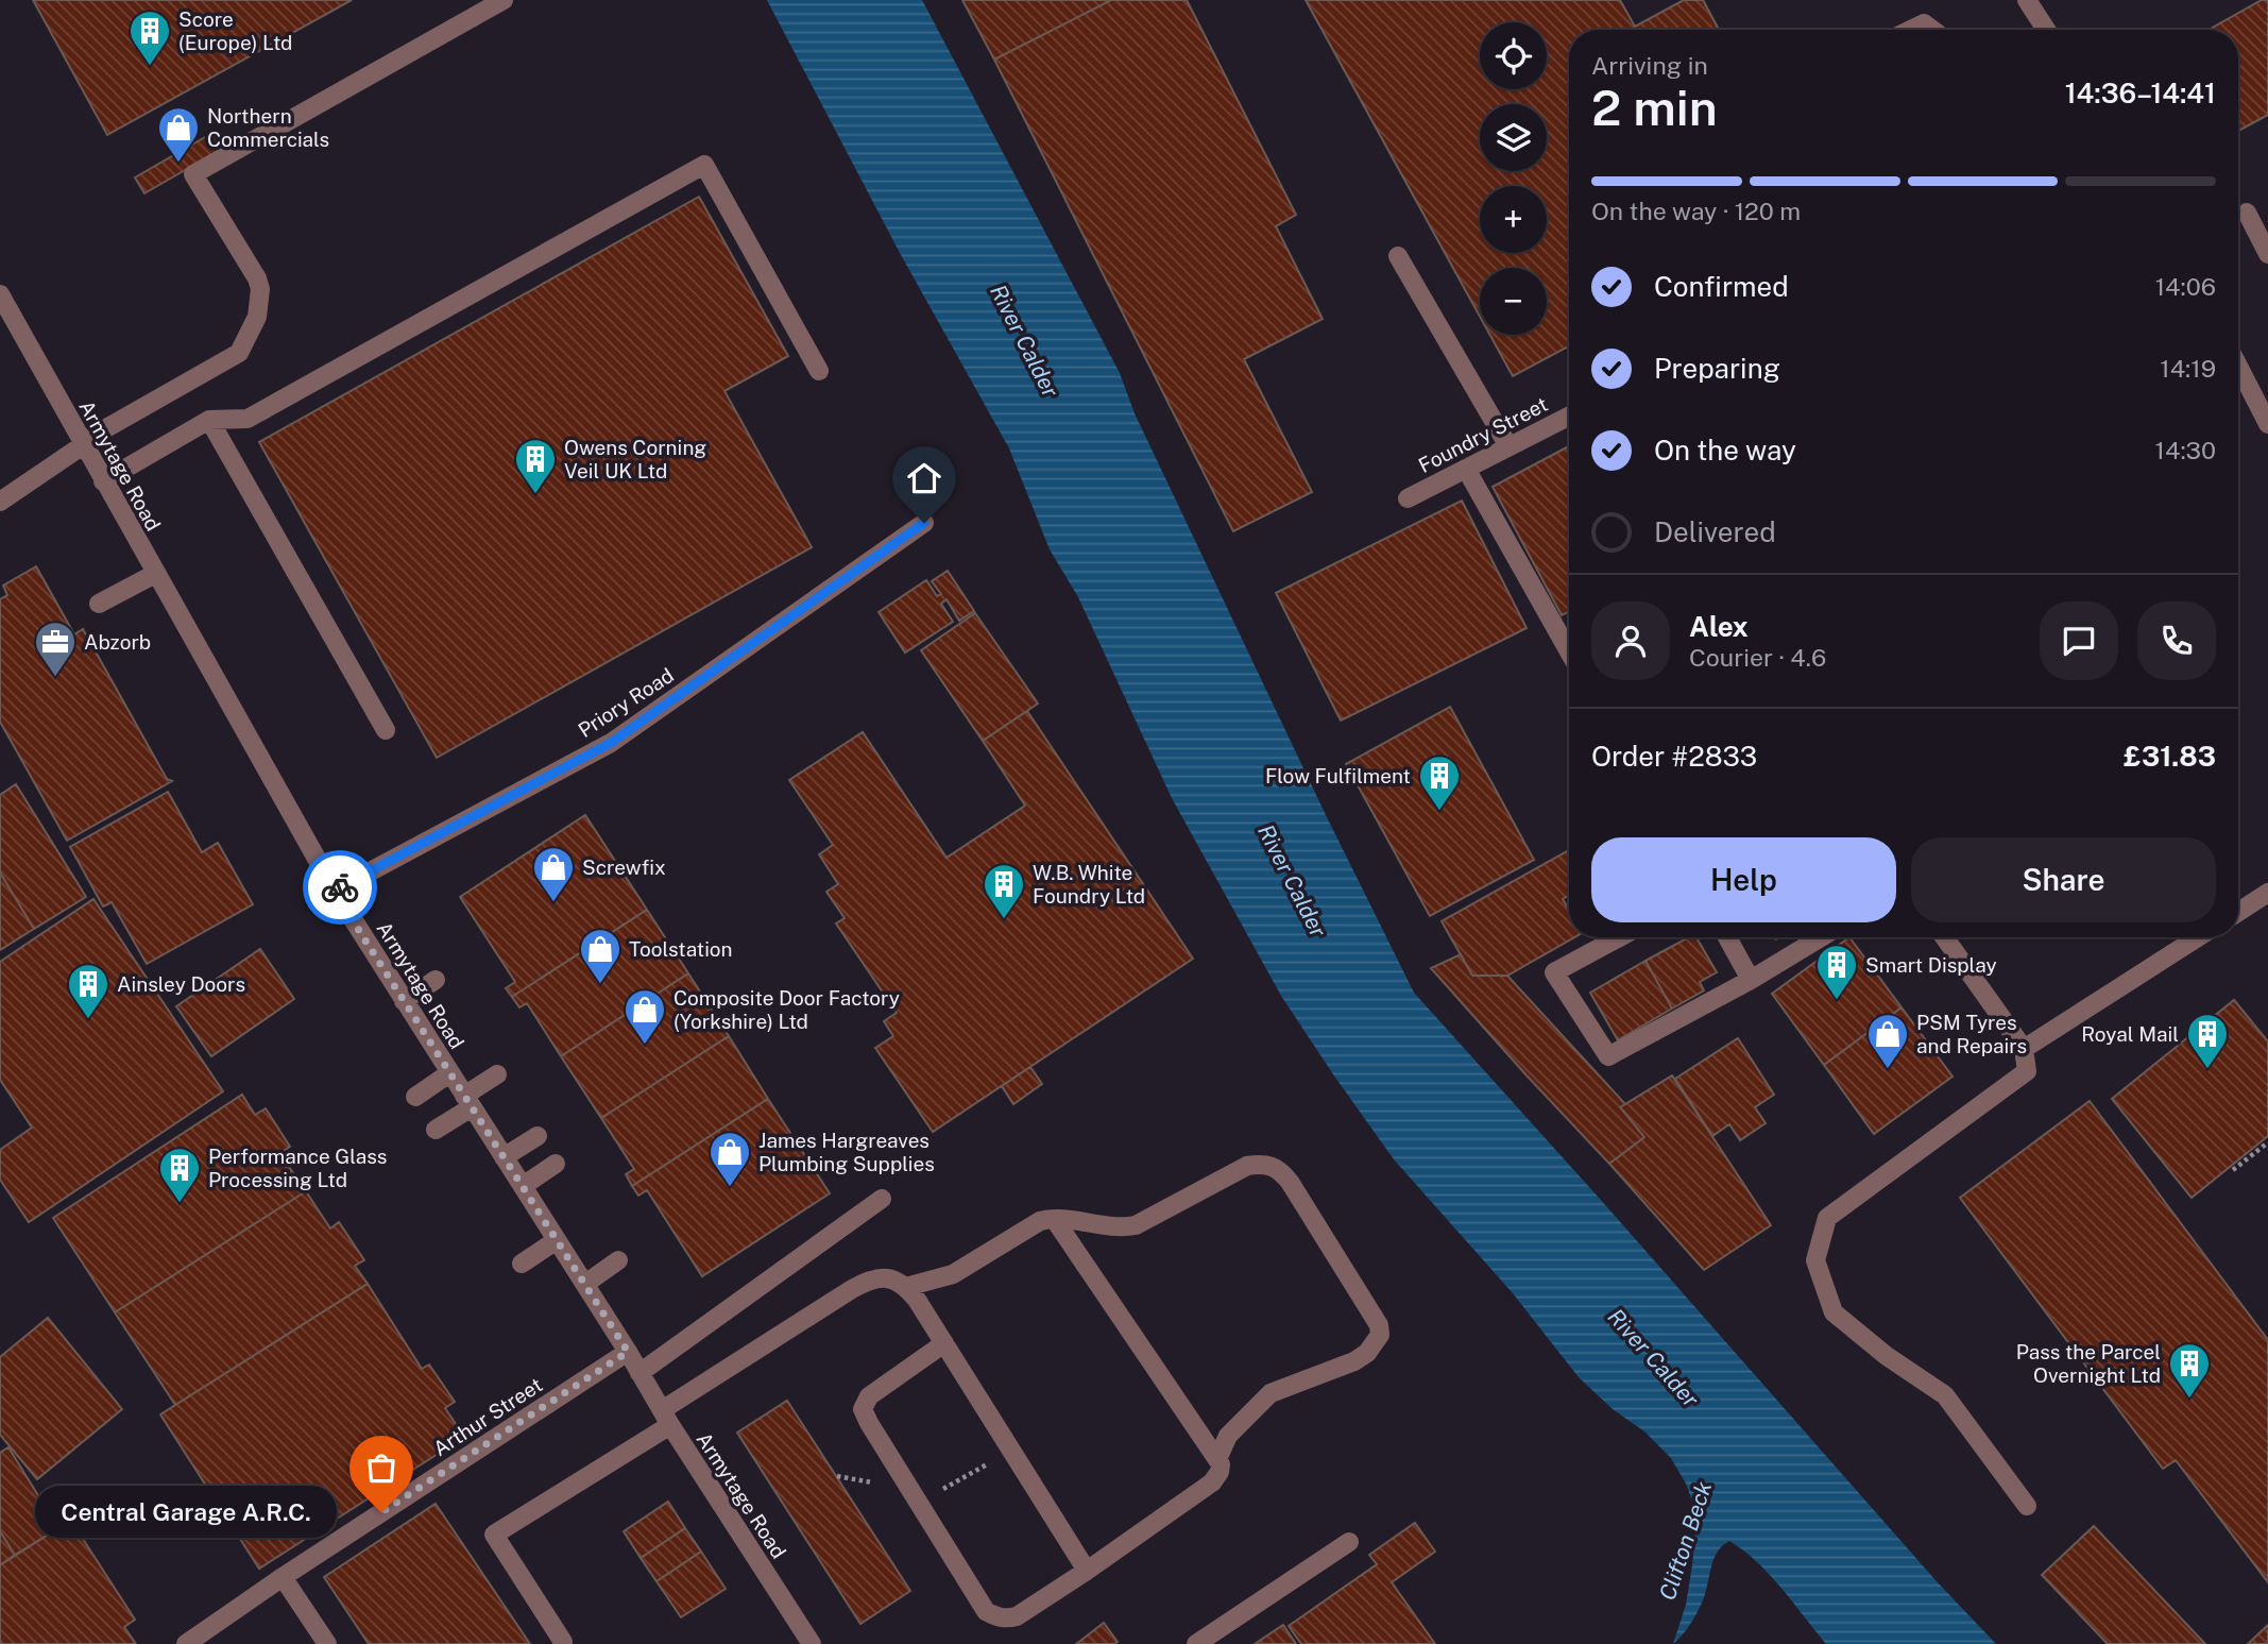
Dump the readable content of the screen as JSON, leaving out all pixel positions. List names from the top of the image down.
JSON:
{
  "streets": {
    "street": [
      "Foundry Street",
      "Armytage Road",
      "Priory Road",
      "Arthur Street"
    ]
  },
  "crossings": [
    ["Armytage Road", "Priory Road"],
    ["Armytage Road", "Arthur Street"]
  ],
  "water": ["River Calder", "Clifton Beck"],
  "places": {
    "building": [
      "Score (Europe) Ltd",
      "Owens Corning Veil UK Ltd",
      "Flow Fulfilment",
      "W.B. White Foundry Ltd",
      "Smart Display",
      "Ainsley Doors",
      "Royal Mail",
      "Performance Glass Processing Ltd",
      "Pass the Parcel Overnight Ltd"
    ],
    "shop": [
      "Northern Commercials",
      "Screwfix",
      "Toolstation",
      "Composite Door Factory (Yorkshire) Ltd",
      "PSM Tyres and Repairs",
      "James Hargreaves Plumbing Supplies"
    ],
    "office": ["Abzorb"],
    "other": ["Central Garage A.R.C."]
  },
  "page": {
    "map_buttons": ["+", "−"],
    "heading": ["2 min", "Arriving in", "14:36–14:41"],
    "panel": [
      "Alex",
      "Courier · 4.6",
      "Order #2833",
      "£31.83"
    ],
    "bar": "On the way · 120 m",
    "list": [
      ["Confirmed", "14:06"],
      ["Preparing", "14:19"],
      ["On the way", "14:30"],
      "Delivered"
    ],
    "buttons": ["Help", "Share"],
    "bubble": "Central Garage A.R.C."
  }
}
